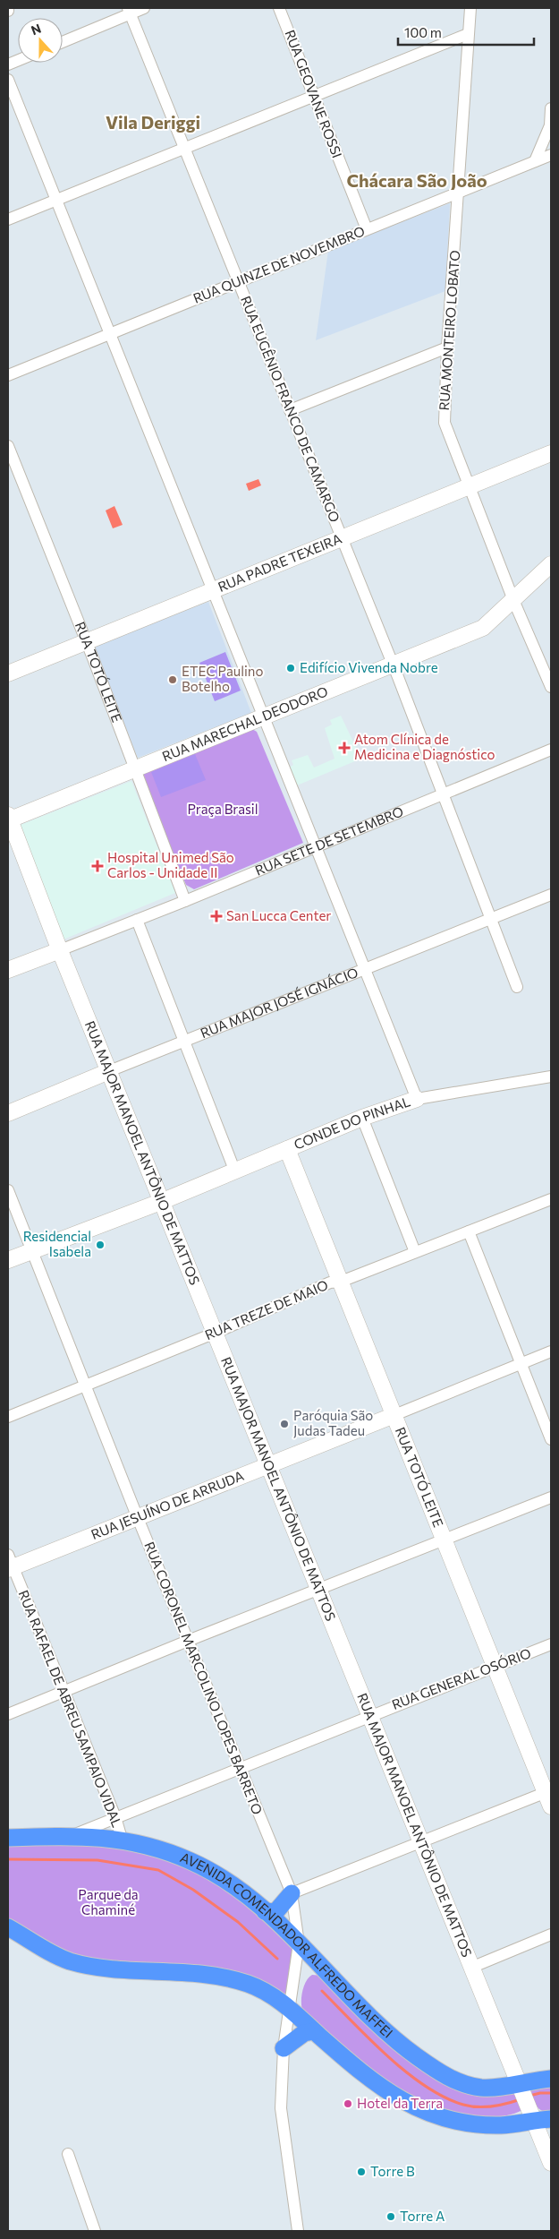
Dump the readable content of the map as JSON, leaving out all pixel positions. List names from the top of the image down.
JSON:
{
  "streets": {
    "main road": ["AVENIDA COMENDADOR ALFREDO MAFFEI"],
    "street": [
      "RUA GEOVANE ROSSI",
      "RUA QUINZE DE NOVEMBRO",
      "RUA MONTEIRO LOBATO",
      "RUA EUGÊNIO FRANCO DE CAMARGO",
      "RUA PADRE TEXEIRA",
      "RUA TOTÓ LEITE",
      "RUA MARECHAL DEODORO",
      "RUA SETE DE SETEMBRO",
      "RUA MAJOR JOSÉ IGNÁCIO",
      "CONDE DO PINHAL",
      "RUA MAJOR MANOEL ANTÔNIO DE MATTOS",
      "RUA TREZE DE MAIO",
      "RUA JESUÍNO DE ARRUDA",
      "RUA CORONEL MARCOLINO LOPES BARRETO",
      "RUA GENERAL OSÓRIO",
      "RUA RAFAEL DE ABREU SAMPAIO VIDAL"
    ]
  },
  "crossings": [
    ["RUA GEOVANE ROSSI", "RUA QUINZE DE NOVEMBRO"],
    ["RUA QUINZE DE NOVEMBRO", "RUA MONTEIRO LOBATO"],
    ["RUA QUINZE DE NOVEMBRO", "RUA EUGÊNIO FRANCO DE CAMARGO"],
    ["RUA MONTEIRO LOBATO", "RUA PADRE TEXEIRA"],
    ["RUA MONTEIRO LOBATO", "RUA MARECHAL DEODORO"],
    ["RUA EUGÊNIO FRANCO DE CAMARGO", "RUA PADRE TEXEIRA"],
    ["RUA EUGÊNIO FRANCO DE CAMARGO", "RUA MARECHAL DEODORO"],
    ["RUA EUGÊNIO FRANCO DE CAMARGO", "RUA SETE DE SETEMBRO"],
    ["RUA EUGÊNIO FRANCO DE CAMARGO", "RUA MAJOR JOSÉ IGNÁCIO"],
    ["RUA PADRE TEXEIRA", "RUA TOTÓ LEITE"],
    ["RUA TOTÓ LEITE", "RUA MARECHAL DEODORO"],
    ["RUA TOTÓ LEITE", "RUA SETE DE SETEMBRO"],
    ["RUA TOTÓ LEITE", "CONDE DO PINHAL"],
    ["RUA TOTÓ LEITE", "RUA TREZE DE MAIO"],
    ["RUA TOTÓ LEITE", "RUA JESUÍNO DE ARRUDA"],
    ["RUA TOTÓ LEITE", "RUA GENERAL OSÓRIO"],
    ["RUA MARECHAL DEODORO", "RUA MAJOR MANOEL ANTÔNIO DE MATTOS"],
    ["RUA SETE DE SETEMBRO", "RUA MAJOR MANOEL ANTÔNIO DE MATTOS"],
    ["RUA MAJOR JOSÉ IGNÁCIO", "RUA MAJOR MANOEL ANTÔNIO DE MATTOS"],
    ["CONDE DO PINHAL", "RUA MAJOR MANOEL ANTÔNIO DE MATTOS"],
    ["CONDE DO PINHAL", "RUA CORONEL MARCOLINO LOPES BARRETO"],
    ["RUA MAJOR MANOEL ANTÔNIO DE MATTOS", "RUA TREZE DE MAIO"],
    ["RUA MAJOR MANOEL ANTÔNIO DE MATTOS", "RUA JESUÍNO DE ARRUDA"],
    ["RUA MAJOR MANOEL ANTÔNIO DE MATTOS", "RUA GENERAL OSÓRIO"],
    ["RUA MAJOR MANOEL ANTÔNIO DE MATTOS", "AVENIDA COMENDADOR ALFREDO MAFFEI"],
    ["RUA TREZE DE MAIO", "RUA CORONEL MARCOLINO LOPES BARRETO"],
    ["RUA JESUÍNO DE ARRUDA", "RUA CORONEL MARCOLINO LOPES BARRETO"],
    ["RUA JESUÍNO DE ARRUDA", "RUA RAFAEL DE ABREU SAMPAIO VIDAL"],
    ["RUA CORONEL MARCOLINO LOPES BARRETO", "RUA GENERAL OSÓRIO"],
    ["RUA CORONEL MARCOLINO LOPES BARRETO", "AVENIDA COMENDADOR ALFREDO MAFFEI"],
    ["RUA GENERAL OSÓRIO", "RUA RAFAEL DE ABREU SAMPAIO VIDAL"],
    ["RUA GENERAL OSÓRIO", "AVENIDA COMENDADOR ALFREDO MAFFEI"],
    ["RUA RAFAEL DE ABREU SAMPAIO VIDAL", "AVENIDA COMENDADOR ALFREDO MAFFEI"]
  ],
  "districts": ["Vila Deriggi", "Chácara São João"],
  "parks": ["Praça Brasil", "Parque da Chaminé"],
  "places": {
    "other": [
      "Edifício Vivenda Nobre",
      "ETEC Paulino Botelho",
      "Residencial Isabela",
      "Paróquia São Judas Tadeu",
      "Hotel da Terra",
      "Torre B",
      "Torre A"
    ],
    "health": ["Atom Clínica de Medicina e Diagnóstico", "Hospital Unimed São Carlos - Unidade II", "San Lucca Center"]
  },
  "scale_bar": "100 m",
  "north": "top"
}
